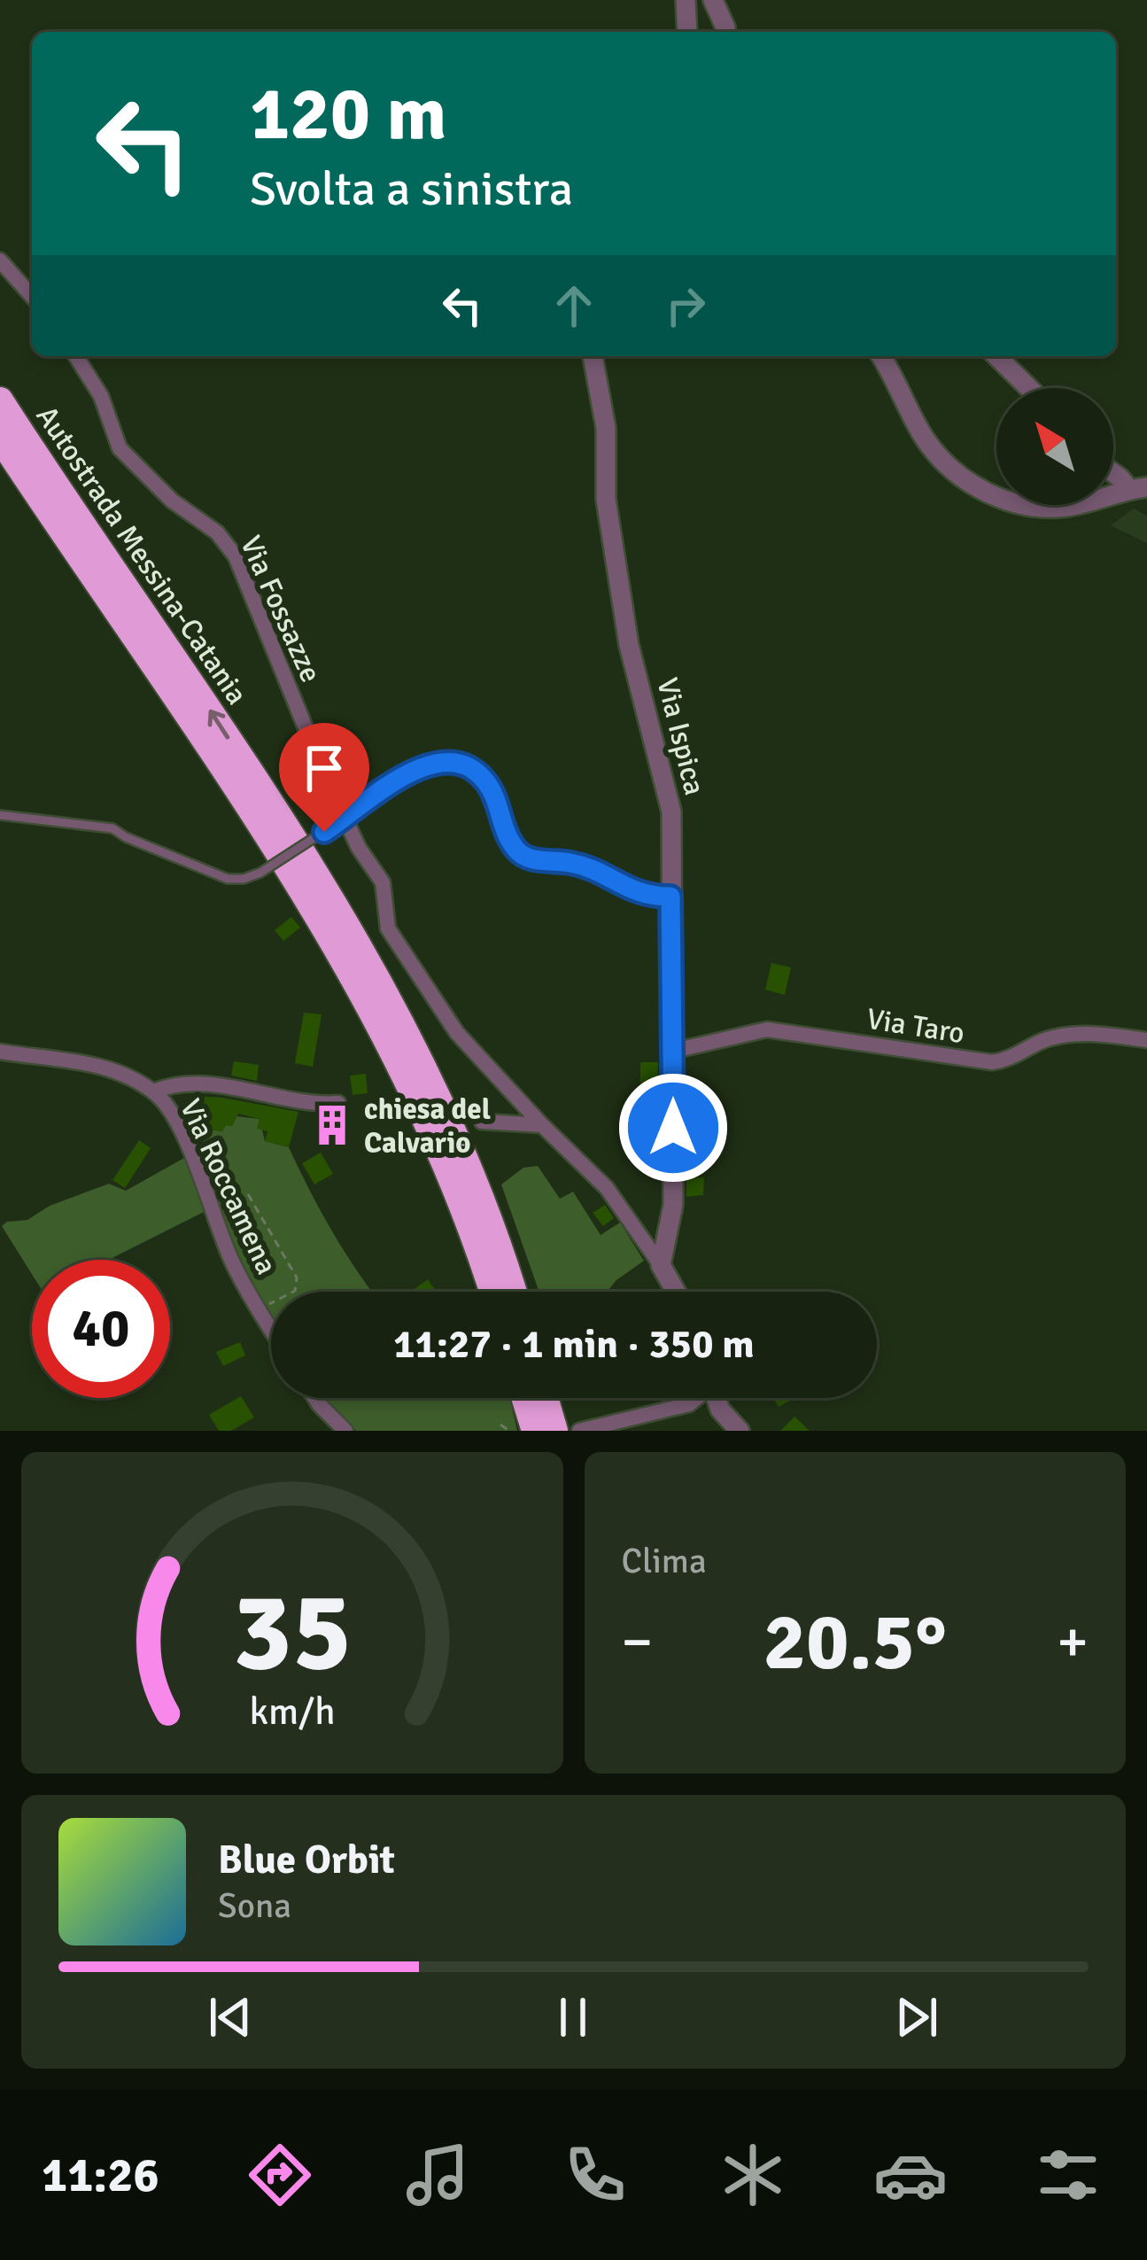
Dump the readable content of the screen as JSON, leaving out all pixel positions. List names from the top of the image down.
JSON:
{
  "streets": {
    "highway": ["Autostrada Messina-Catania"],
    "street": [
      "Via Fossazze",
      "Via Ispica",
      "Via Taro",
      "Via Roccamena"
    ]
  },
  "crossings": [
    ["Via Ispica", "Via Taro"]
  ],
  "places": {
    "building": ["chiesa del Calvario"]
  },
  "north": "top left",
  "page": {
    "turn": ["120 m", "Svolta a sinistra"],
    "limit": "40",
    "trip": "11:27 · 1 min · 350 m",
    "tile": "Clima",
    "heat": ["−", "20.5°", "+"],
    "song": ["Blue Orbit", "Sona"],
    "tabs": "11:26",
    "gauge": ["35", "km/h"]
  }
}
